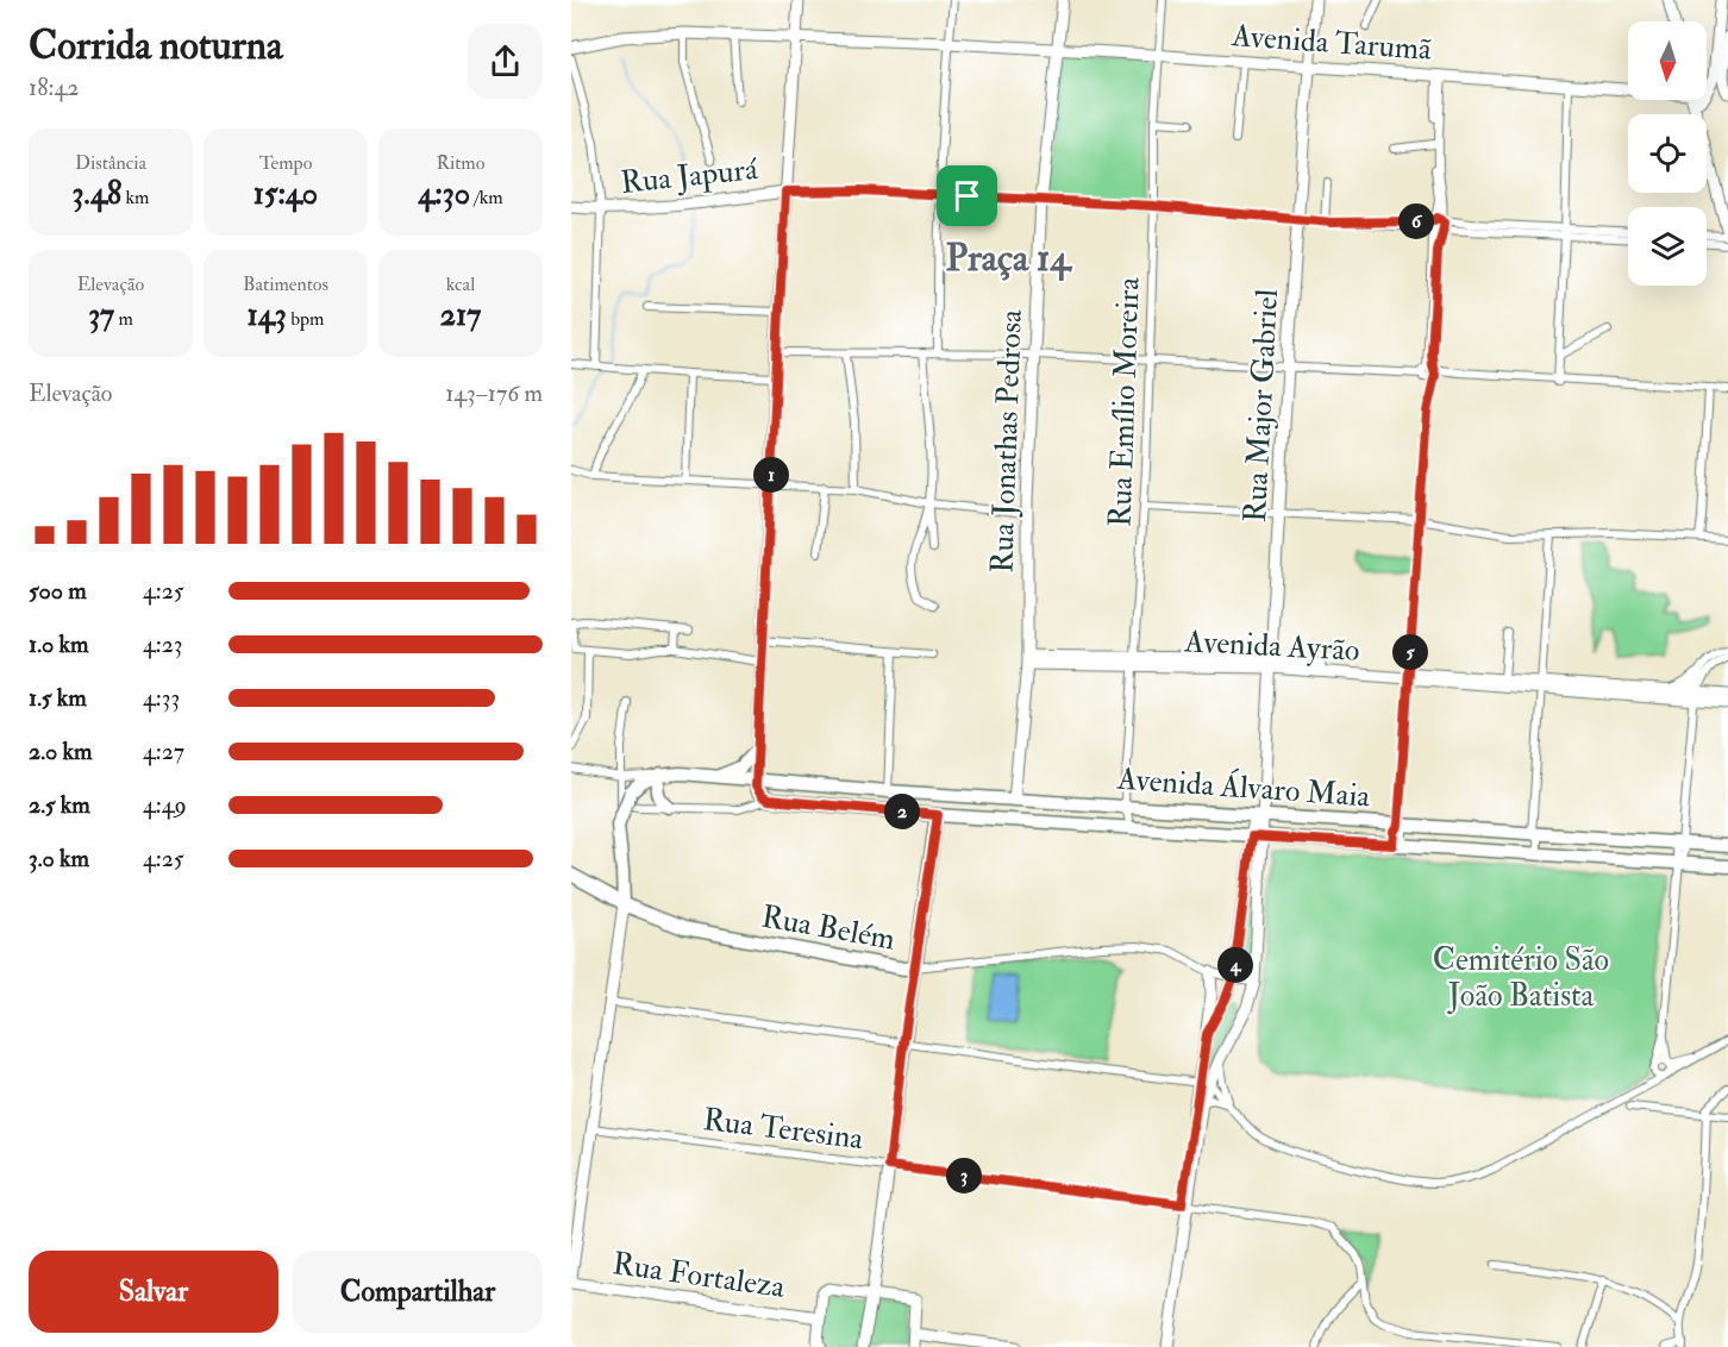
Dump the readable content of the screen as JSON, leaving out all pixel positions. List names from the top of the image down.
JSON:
{
  "streets": {
    "main road": ["Avenida Álvaro Maia", "Rua Belém"],
    "street": [
      "Avenida Tarumã",
      "Rua Japurá",
      "Rua Emílio Moreira",
      "Rua Major Gabriel",
      "Rua Jonathas Pedrosa",
      "Avenida Ayrão",
      "Rua Teresina",
      "Rua Fortaleza"
    ]
  },
  "crossings": [
    ["Avenida Tarumã", "Rua Emílio Moreira"],
    ["Avenida Tarumã", "Rua Major Gabriel"],
    ["Avenida Tarumã", "Rua Jonathas Pedrosa"],
    ["Rua Japurá", "Rua Emílio Moreira"],
    ["Rua Japurá", "Rua Major Gabriel"],
    ["Rua Japurá", "Rua Jonathas Pedrosa"],
    ["Rua Emílio Moreira", "Avenida Ayrão"],
    ["Rua Emílio Moreira", "Avenida Álvaro Maia"],
    ["Rua Major Gabriel", "Avenida Ayrão"],
    ["Rua Major Gabriel", "Avenida Álvaro Maia"],
    ["Rua Jonathas Pedrosa", "Avenida Ayrão"],
    ["Rua Jonathas Pedrosa", "Avenida Álvaro Maia"]
  ],
  "districts": ["Praça 14"],
  "parks": ["Cemitério São João Batista"],
  "north": "bottom",
  "page": {
    "heading": ["Corrida noturna", "18:42"],
    "stats": [
      ["Distância", "3.48 km"],
      ["Tempo", "15:40"],
      ["Ritmo", "4:30 /km"],
      ["Elevação", "37 m"],
      ["Batimentos", "143 bpm"],
      ["kcal", "217"]
    ],
    "pins": [
      "6",
      "1",
      "5",
      "2",
      "4",
      "3"
    ],
    "chart": ["Elevação", "143–176 m"],
    "list": [
      {
        "name": "500 m",
        "note": "4:25"
      },
      {
        "name": "1.0 km",
        "note": "4:23"
      },
      {
        "name": "1.5 km",
        "note": "4:33"
      },
      {
        "name": "2.0 km",
        "note": "4:27"
      },
      {
        "name": "2.5 km",
        "note": "4:49"
      },
      {
        "name": "3.0 km",
        "note": "4:25"
      }
    ],
    "buttons": ["Salvar", "Compartilhar"]
  }
}
